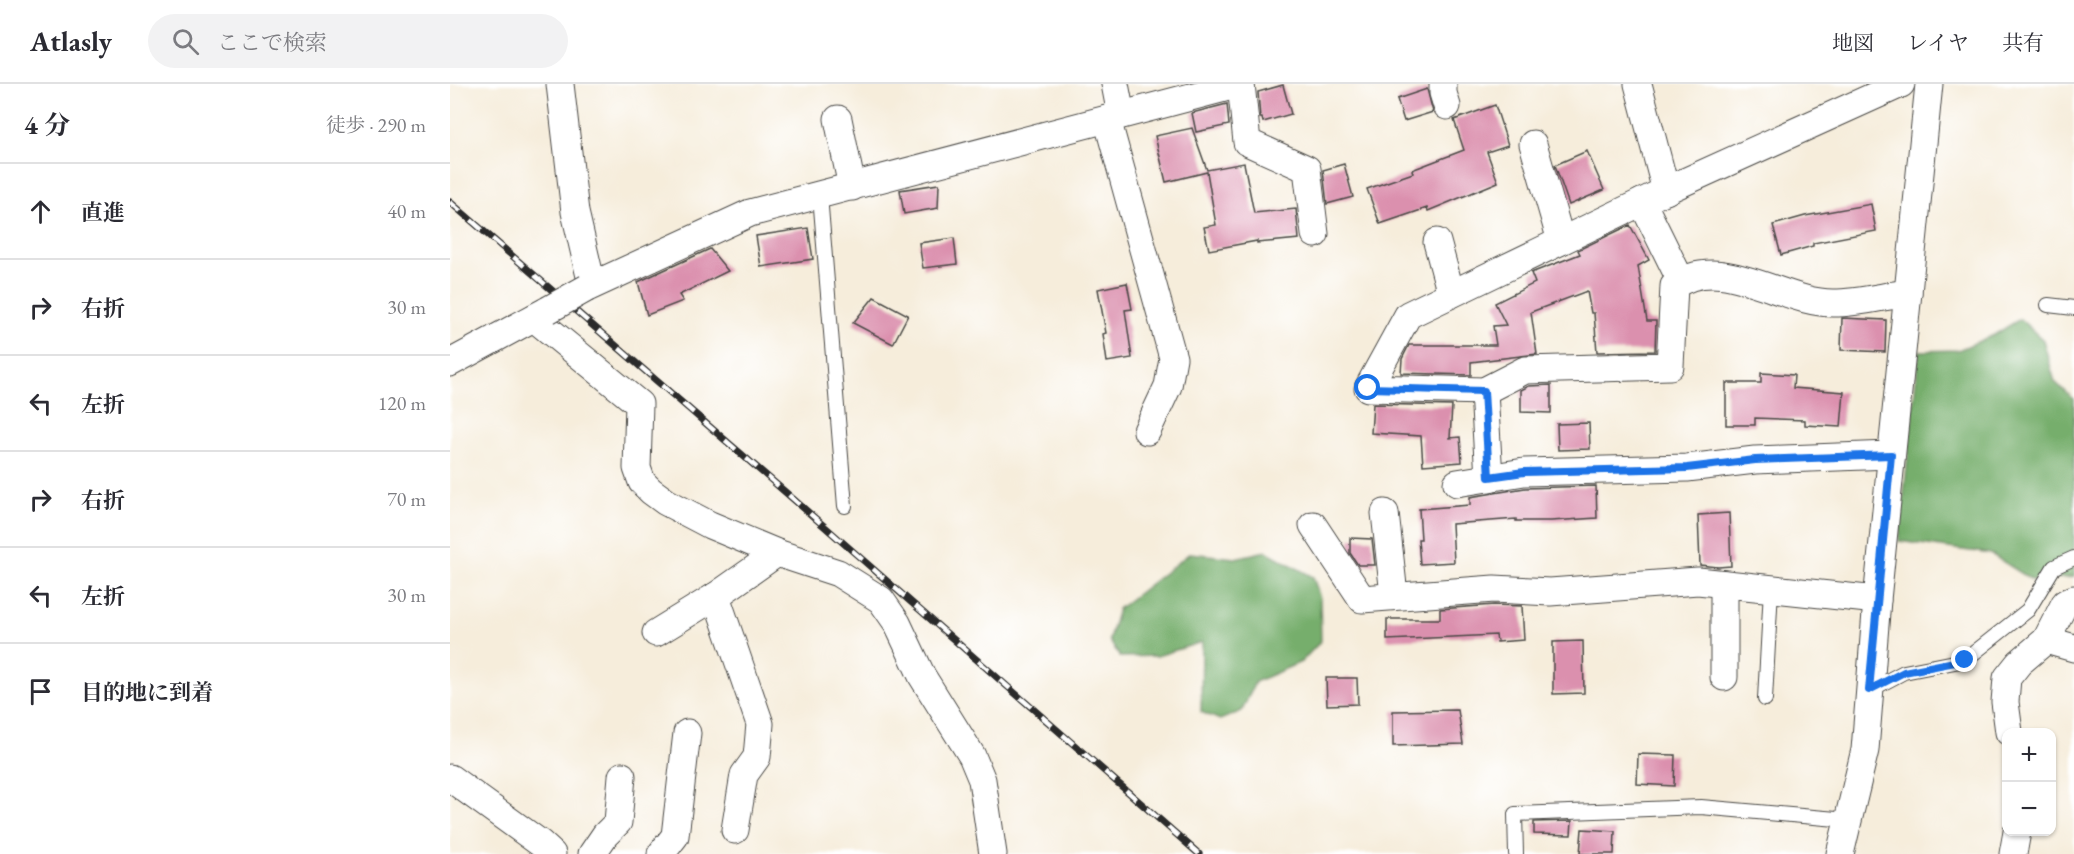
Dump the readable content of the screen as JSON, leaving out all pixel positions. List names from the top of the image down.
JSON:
{
  "page": {
    "header": "Atlasly",
    "search": "ここで検索",
    "nav": ["地図", "レイヤ", "共有"],
    "heading": ["4 分", "徒歩 · 290 m"],
    "list": [
      ["直進", "40 m"],
      ["右折", "30 m"],
      ["左折", "120 m"],
      ["右折", "70 m"],
      ["左折", "30 m"],
      "目的地に到着"
    ],
    "map_buttons": ["+", "−"]
  }
}
